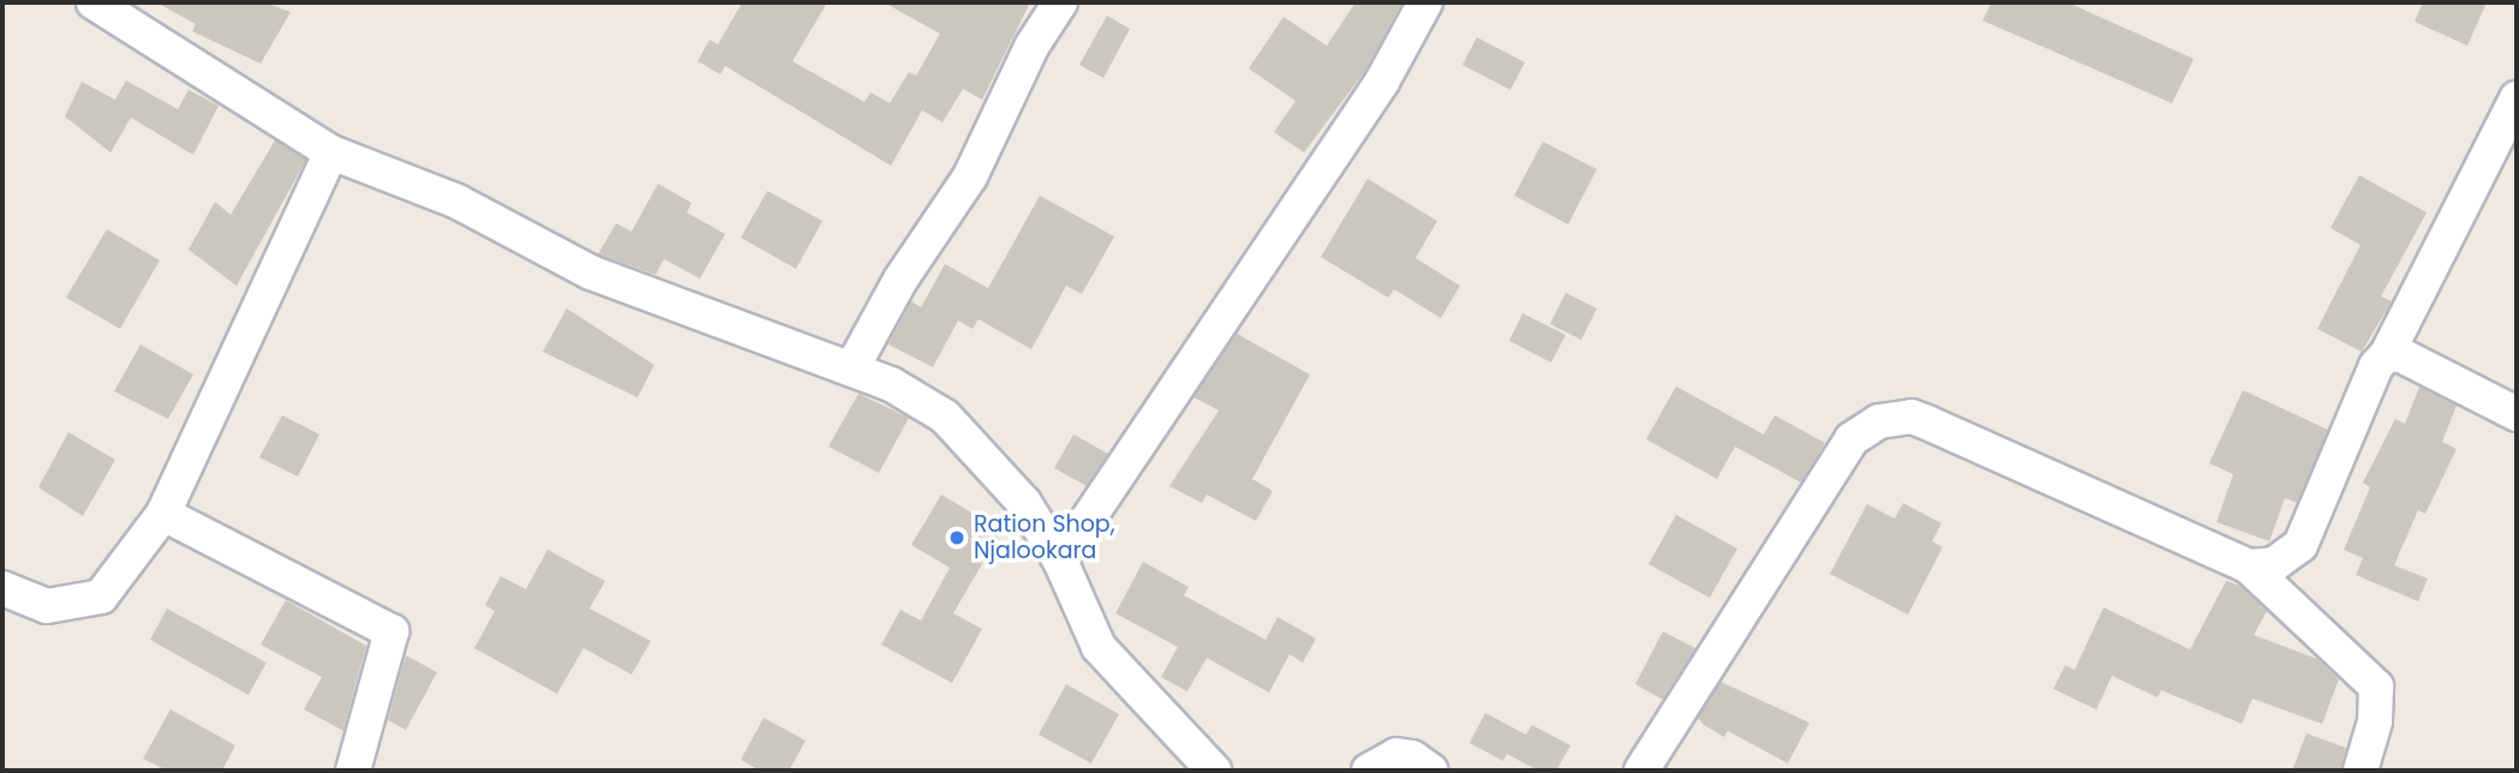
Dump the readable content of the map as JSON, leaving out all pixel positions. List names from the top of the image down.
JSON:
{
  "places": ["Ration Shop, Njalookara"]
}
